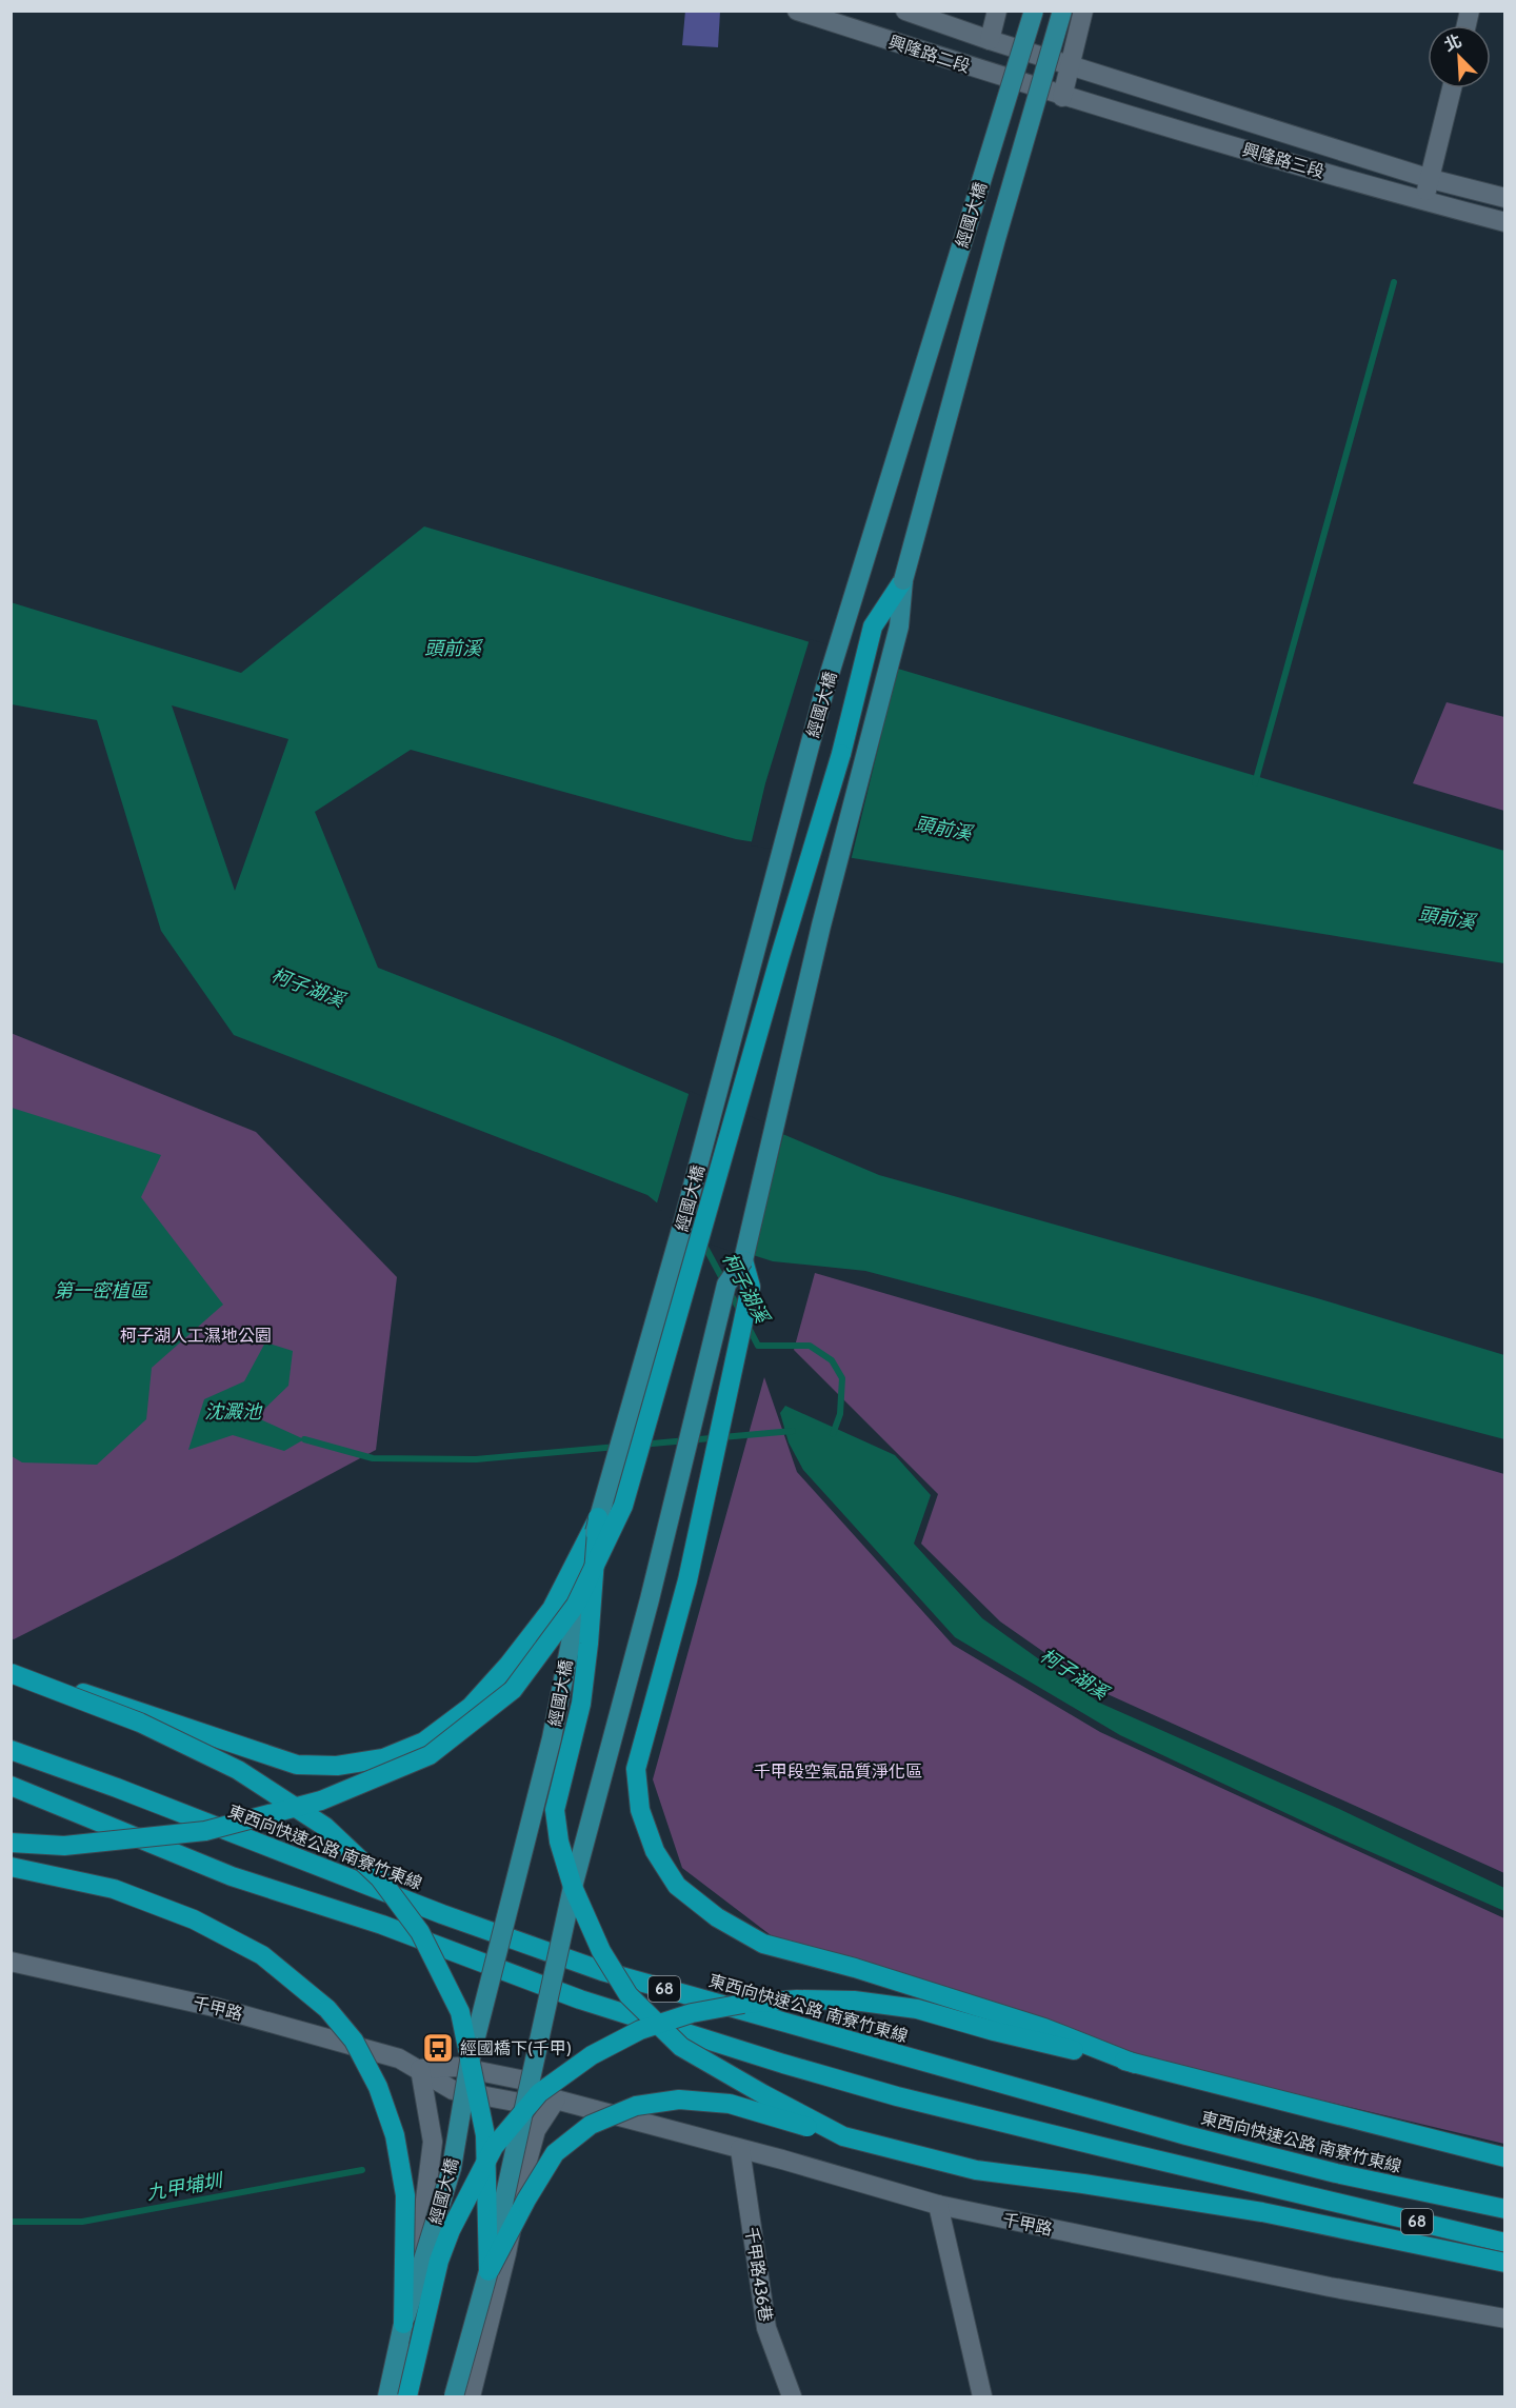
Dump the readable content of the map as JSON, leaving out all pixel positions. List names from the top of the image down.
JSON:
{
  "streets": {
    "highway": ["東西向快速公路 南寮竹東線", "68"],
    "main road": ["經國大橋"],
    "street": [
      "興隆路二段",
      "興隆路三段",
      "千甲路",
      "千甲路436巷"
    ]
  },
  "crossings": [
    ["興隆路二段", "興隆路三段"],
    ["千甲路", "千甲路436巷"]
  ],
  "water": [
    "頭前溪",
    "柯子湖溪",
    "第一密植區",
    "沈澱池",
    "九甲埔圳"
  ],
  "parks": ["柯子湖人工濕地公園", "千甲段空氣品質淨化區"],
  "places": {
    "bus stop": ["經國橋下(千甲)"]
  },
  "north": "top left"
}
